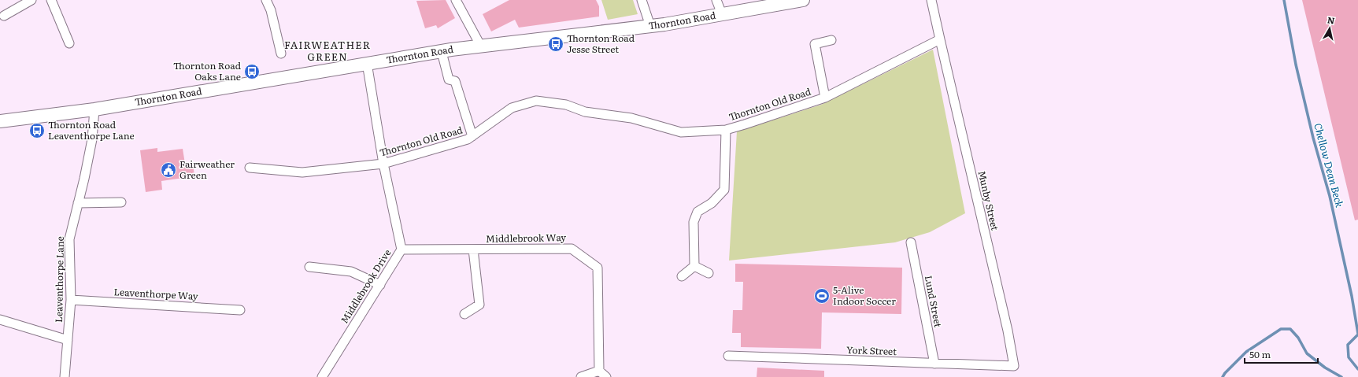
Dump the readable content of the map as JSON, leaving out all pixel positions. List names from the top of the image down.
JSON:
{
  "streets": {
    "main road": ["Thornton Road"],
    "street": [
      "Thornton Old Road",
      "Munby Street",
      "Middlebrook Way",
      "Leaventhorpe Lane",
      "Middlebrook Drive",
      "Leaventhorpe Way",
      "Lund Street",
      "York Street"
    ]
  },
  "crossings": [
    ["Thornton Road", "Leaventhorpe Lane"],
    ["Thornton Road", "Middlebrook Drive"],
    ["Thornton Old Road", "Munby Street"],
    ["Thornton Old Road", "Middlebrook Drive"],
    ["Munby Street", "York Street"],
    ["Middlebrook Way", "Middlebrook Drive"],
    ["Leaventhorpe Lane", "Leaventhorpe Way"],
    ["Lund Street", "York Street"]
  ],
  "districts": ["FAIRWEATHER GREEN"],
  "water": ["Chellow Dean Beck"],
  "places": {
    "bus stop": ["Thornton Road Jesse Street", "Thornton Road Oaks Lane", "Thornton Road Leaventhorpe Lane"],
    "public building": ["Fairweather Green"],
    "sports": ["5-Alive Indoor Soccer"]
  },
  "scale_bar": "50 m",
  "north": "top"
}
